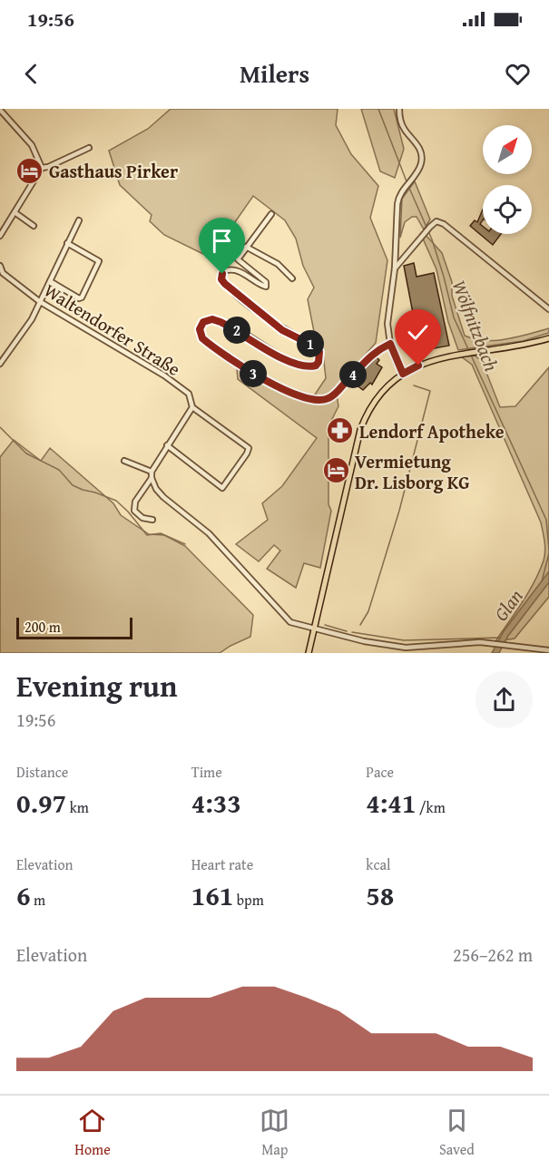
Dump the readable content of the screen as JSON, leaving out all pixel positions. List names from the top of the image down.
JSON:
{
  "streets": {
    "street": ["Waltendorfer Straße"]
  },
  "water": ["Wölfnitzbach", "Glan"],
  "places": {
    "hotel": ["Gasthaus Pirker", "Vermietung Dr. Lisborg KG"],
    "pharmacy": ["Lendorf Apotheke"]
  },
  "scale_bar": "200 m",
  "north": "top right",
  "page": {
    "status": "19:56",
    "header": "Milers",
    "pins": [
      "2",
      "1",
      "3",
      "4"
    ],
    "scale": "200 m",
    "heading": ["Evening run", "19:56"],
    "stats": [
      ["Distance", "0.97 km"],
      ["Time", "4:33"],
      ["Pace", "4:41 /km"],
      ["Elevation", "6 m"],
      ["Heart rate", "161 bpm"],
      ["kcal", "58"]
    ],
    "chart": ["Elevation", "256–262 m"],
    "tabs": ["Home", "Map", "Saved"]
  }
}
